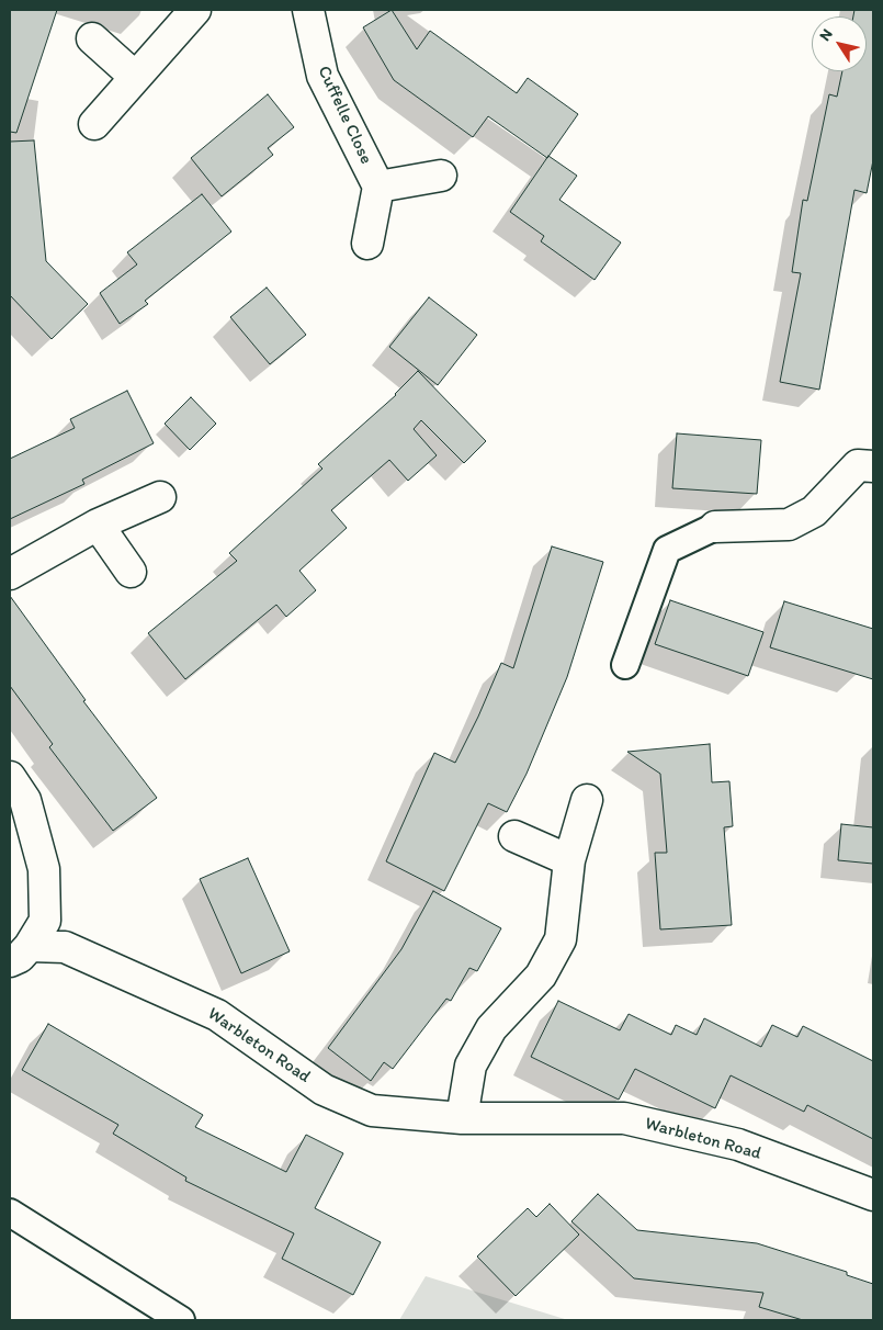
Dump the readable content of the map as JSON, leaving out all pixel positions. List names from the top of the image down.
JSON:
{
  "streets": {
    "street": ["Cuffelle Close", "Warbleton Road"]
  },
  "north": "top left"
}
